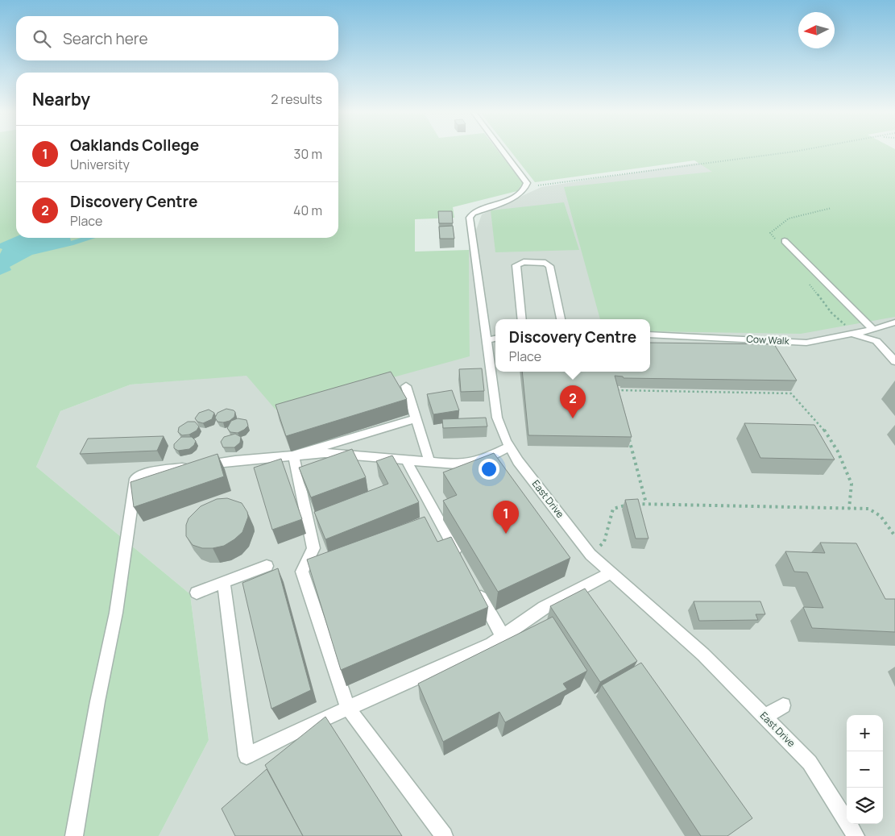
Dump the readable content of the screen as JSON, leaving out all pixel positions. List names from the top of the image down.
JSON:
{
  "streets": {
    "lane": ["Cow Walk", "East Drive"]
  },
  "north": "left",
  "page": {
    "search": "Search here",
    "heading": ["Nearby", "2 results"],
    "list": [
      {
        "mark": "1",
        "name": "Oaklands College",
        "note": "University",
        "value": "30 m"
      },
      {
        "mark": "2",
        "name": "Discovery Centre",
        "note": "Place",
        "value": "40 m"
      }
    ],
    "popup": ["Discovery Centre", "Place"],
    "pins": ["2", "1"],
    "map_buttons": ["+", "−"]
  }
}
